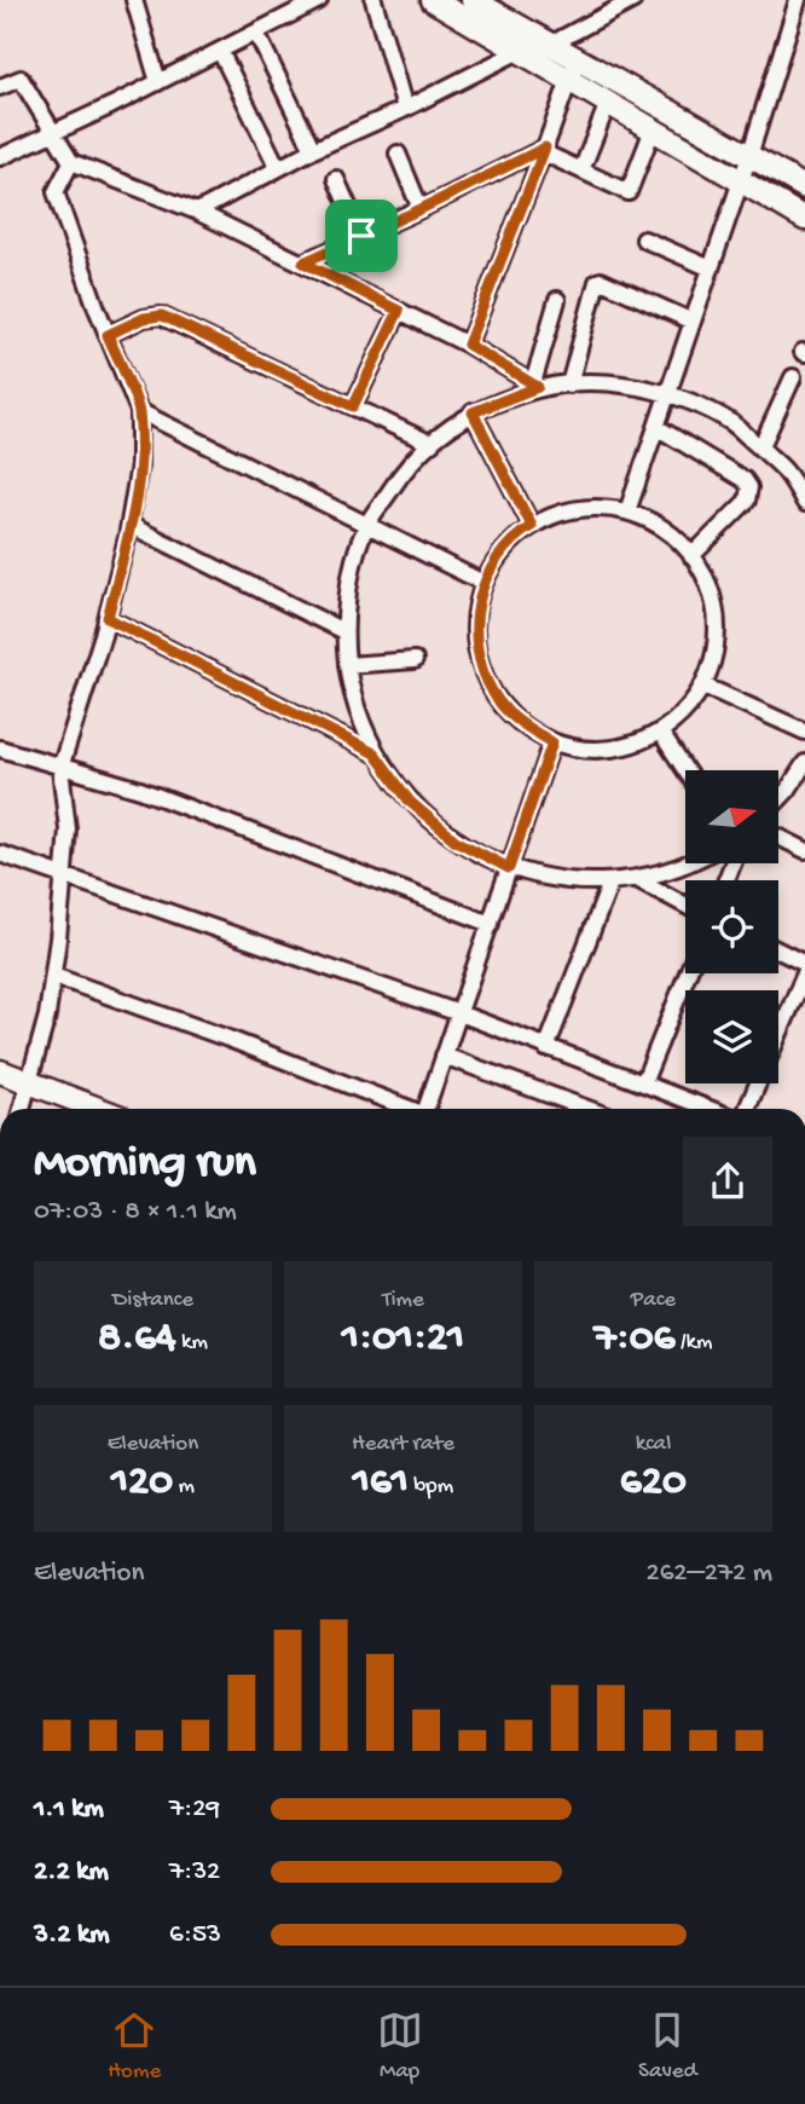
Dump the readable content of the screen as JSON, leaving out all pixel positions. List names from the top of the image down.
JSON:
{
  "north": "right",
  "page": {
    "heading": ["Morning run", "07:03 · 8 × 1.1 km"],
    "stats": [
      ["Distance", "8.64 km"],
      ["Time", "1:01:21"],
      ["Pace", "7:06 /km"],
      ["Elevation", "120 m"],
      ["Heart rate", "161 bpm"],
      ["kcal", "620"]
    ],
    "chart": ["Elevation", "262–272 m"],
    "list": [
      {
        "name": "1.1 km",
        "note": "7:29"
      },
      {
        "name": "2.2 km",
        "note": "7:32"
      },
      {
        "name": "3.2 km",
        "note": "6:53"
      }
    ],
    "tabs": ["Home", "Map", "Saved"]
  }
}
